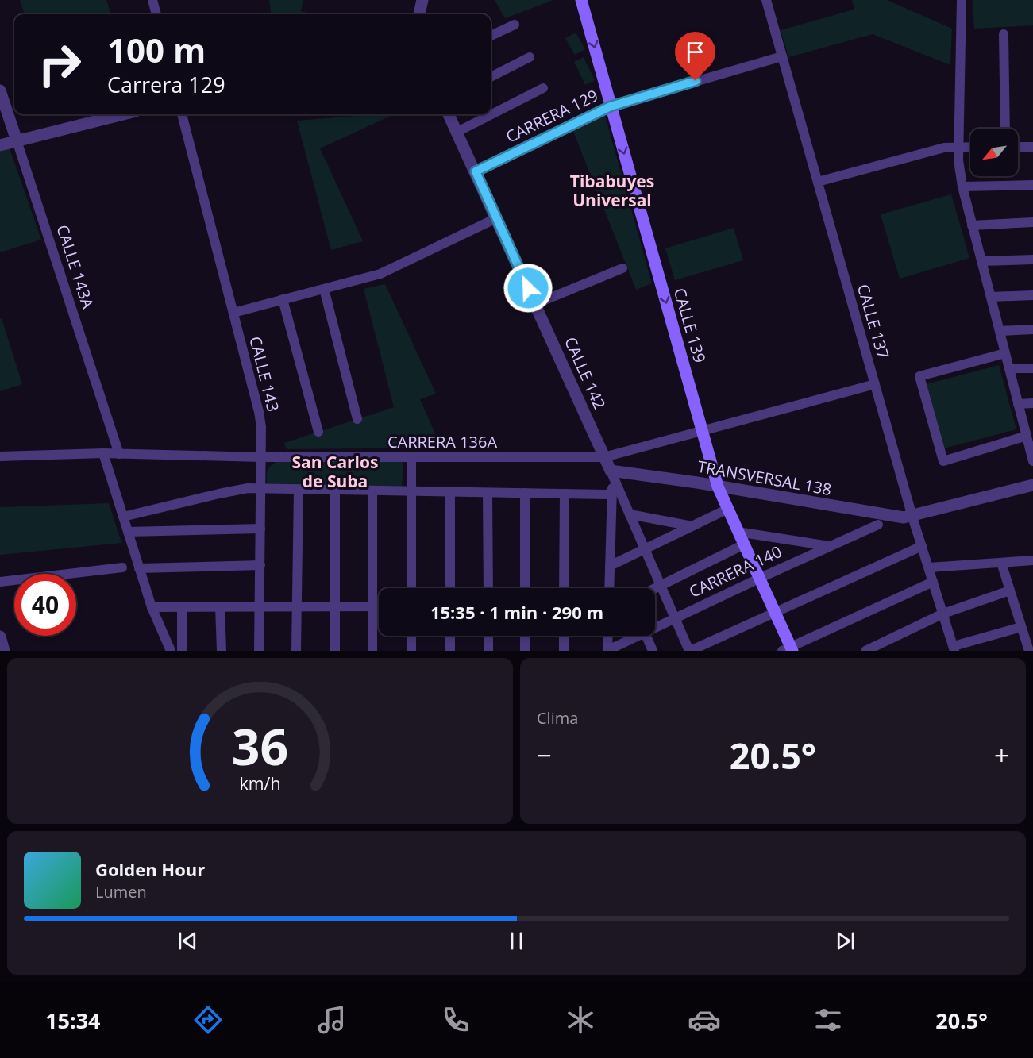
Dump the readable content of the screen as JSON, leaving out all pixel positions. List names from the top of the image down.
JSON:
{
  "streets": {
    "main road": ["CALLE 139"],
    "street": [
      "CARRERA 129",
      "CALLE 143A",
      "CALLE 137",
      "CALLE 142",
      "CALLE 143",
      "CARRERA 136A",
      "TRANSVERSAL 138",
      "CARRERA 140"
    ]
  },
  "crossings": [
    ["CARRERA 129", "CALLE 137"],
    ["CARRERA 129", "CALLE 139"],
    ["CARRERA 129", "CALLE 142"],
    ["CALLE 143A", "CARRERA 136A"],
    ["CALLE 137", "CARRERA 136A"],
    ["CALLE 137", "TRANSVERSAL 138"],
    ["CALLE 139", "CARRERA 136A"],
    ["CALLE 139", "TRANSVERSAL 138"],
    ["CALLE 139", "CARRERA 140"],
    ["CALLE 142", "CARRERA 136A"],
    ["CALLE 142", "TRANSVERSAL 138"],
    ["CALLE 142", "CARRERA 140"],
    ["CALLE 143", "CARRERA 136A"]
  ],
  "one_way": ["CALLE 139"],
  "districts": ["Tibabuyes Universal", "San Carlos de Suba"],
  "north": "bottom left",
  "page": {
    "turn": ["100 m", "Carrera 129"],
    "limit": "40",
    "trip": "15:35 · 1 min · 290 m",
    "tile": "Clima",
    "heat": ["−", "20.5°", "+"],
    "song": ["Golden Hour", "Lumen"],
    "tabs": ["15:34", "20.5°"],
    "gauge": ["36", "km/h"]
  }
}
